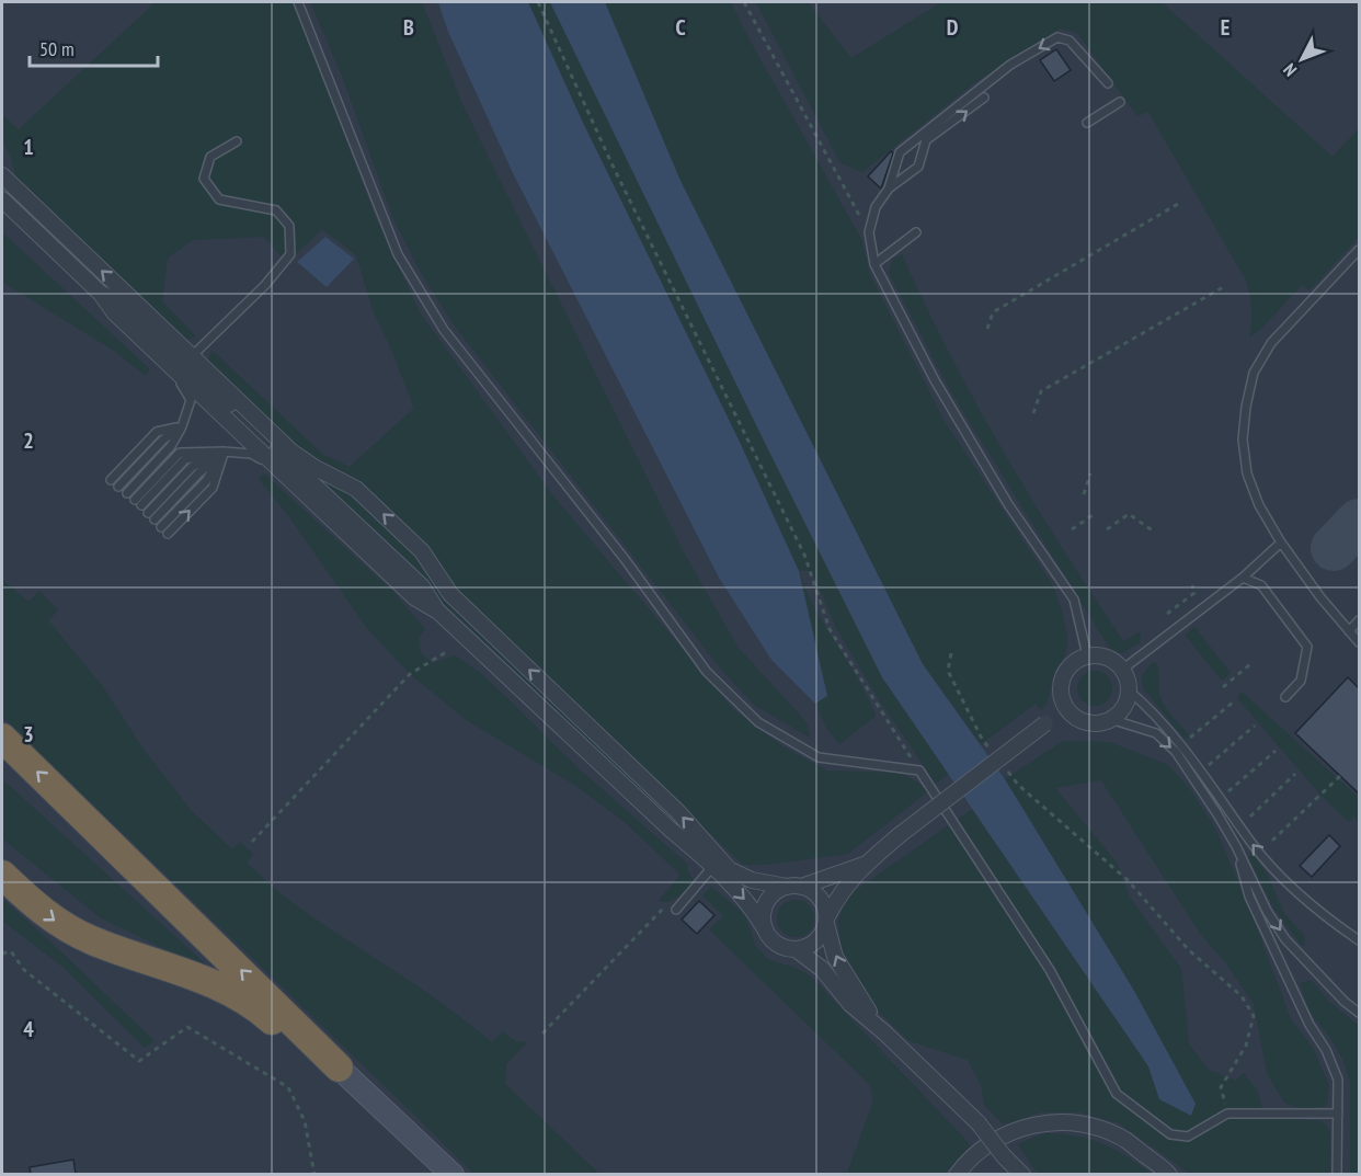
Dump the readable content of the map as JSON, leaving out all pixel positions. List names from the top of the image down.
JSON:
{
  "scale_bar": "50 m",
  "north": "bottom left",
  "grid": {
    "columns": [
      "B",
      "C",
      "D",
      "E"
    ],
    "rows": [
      "1",
      "2",
      "3",
      "4"
    ]
  }
}
